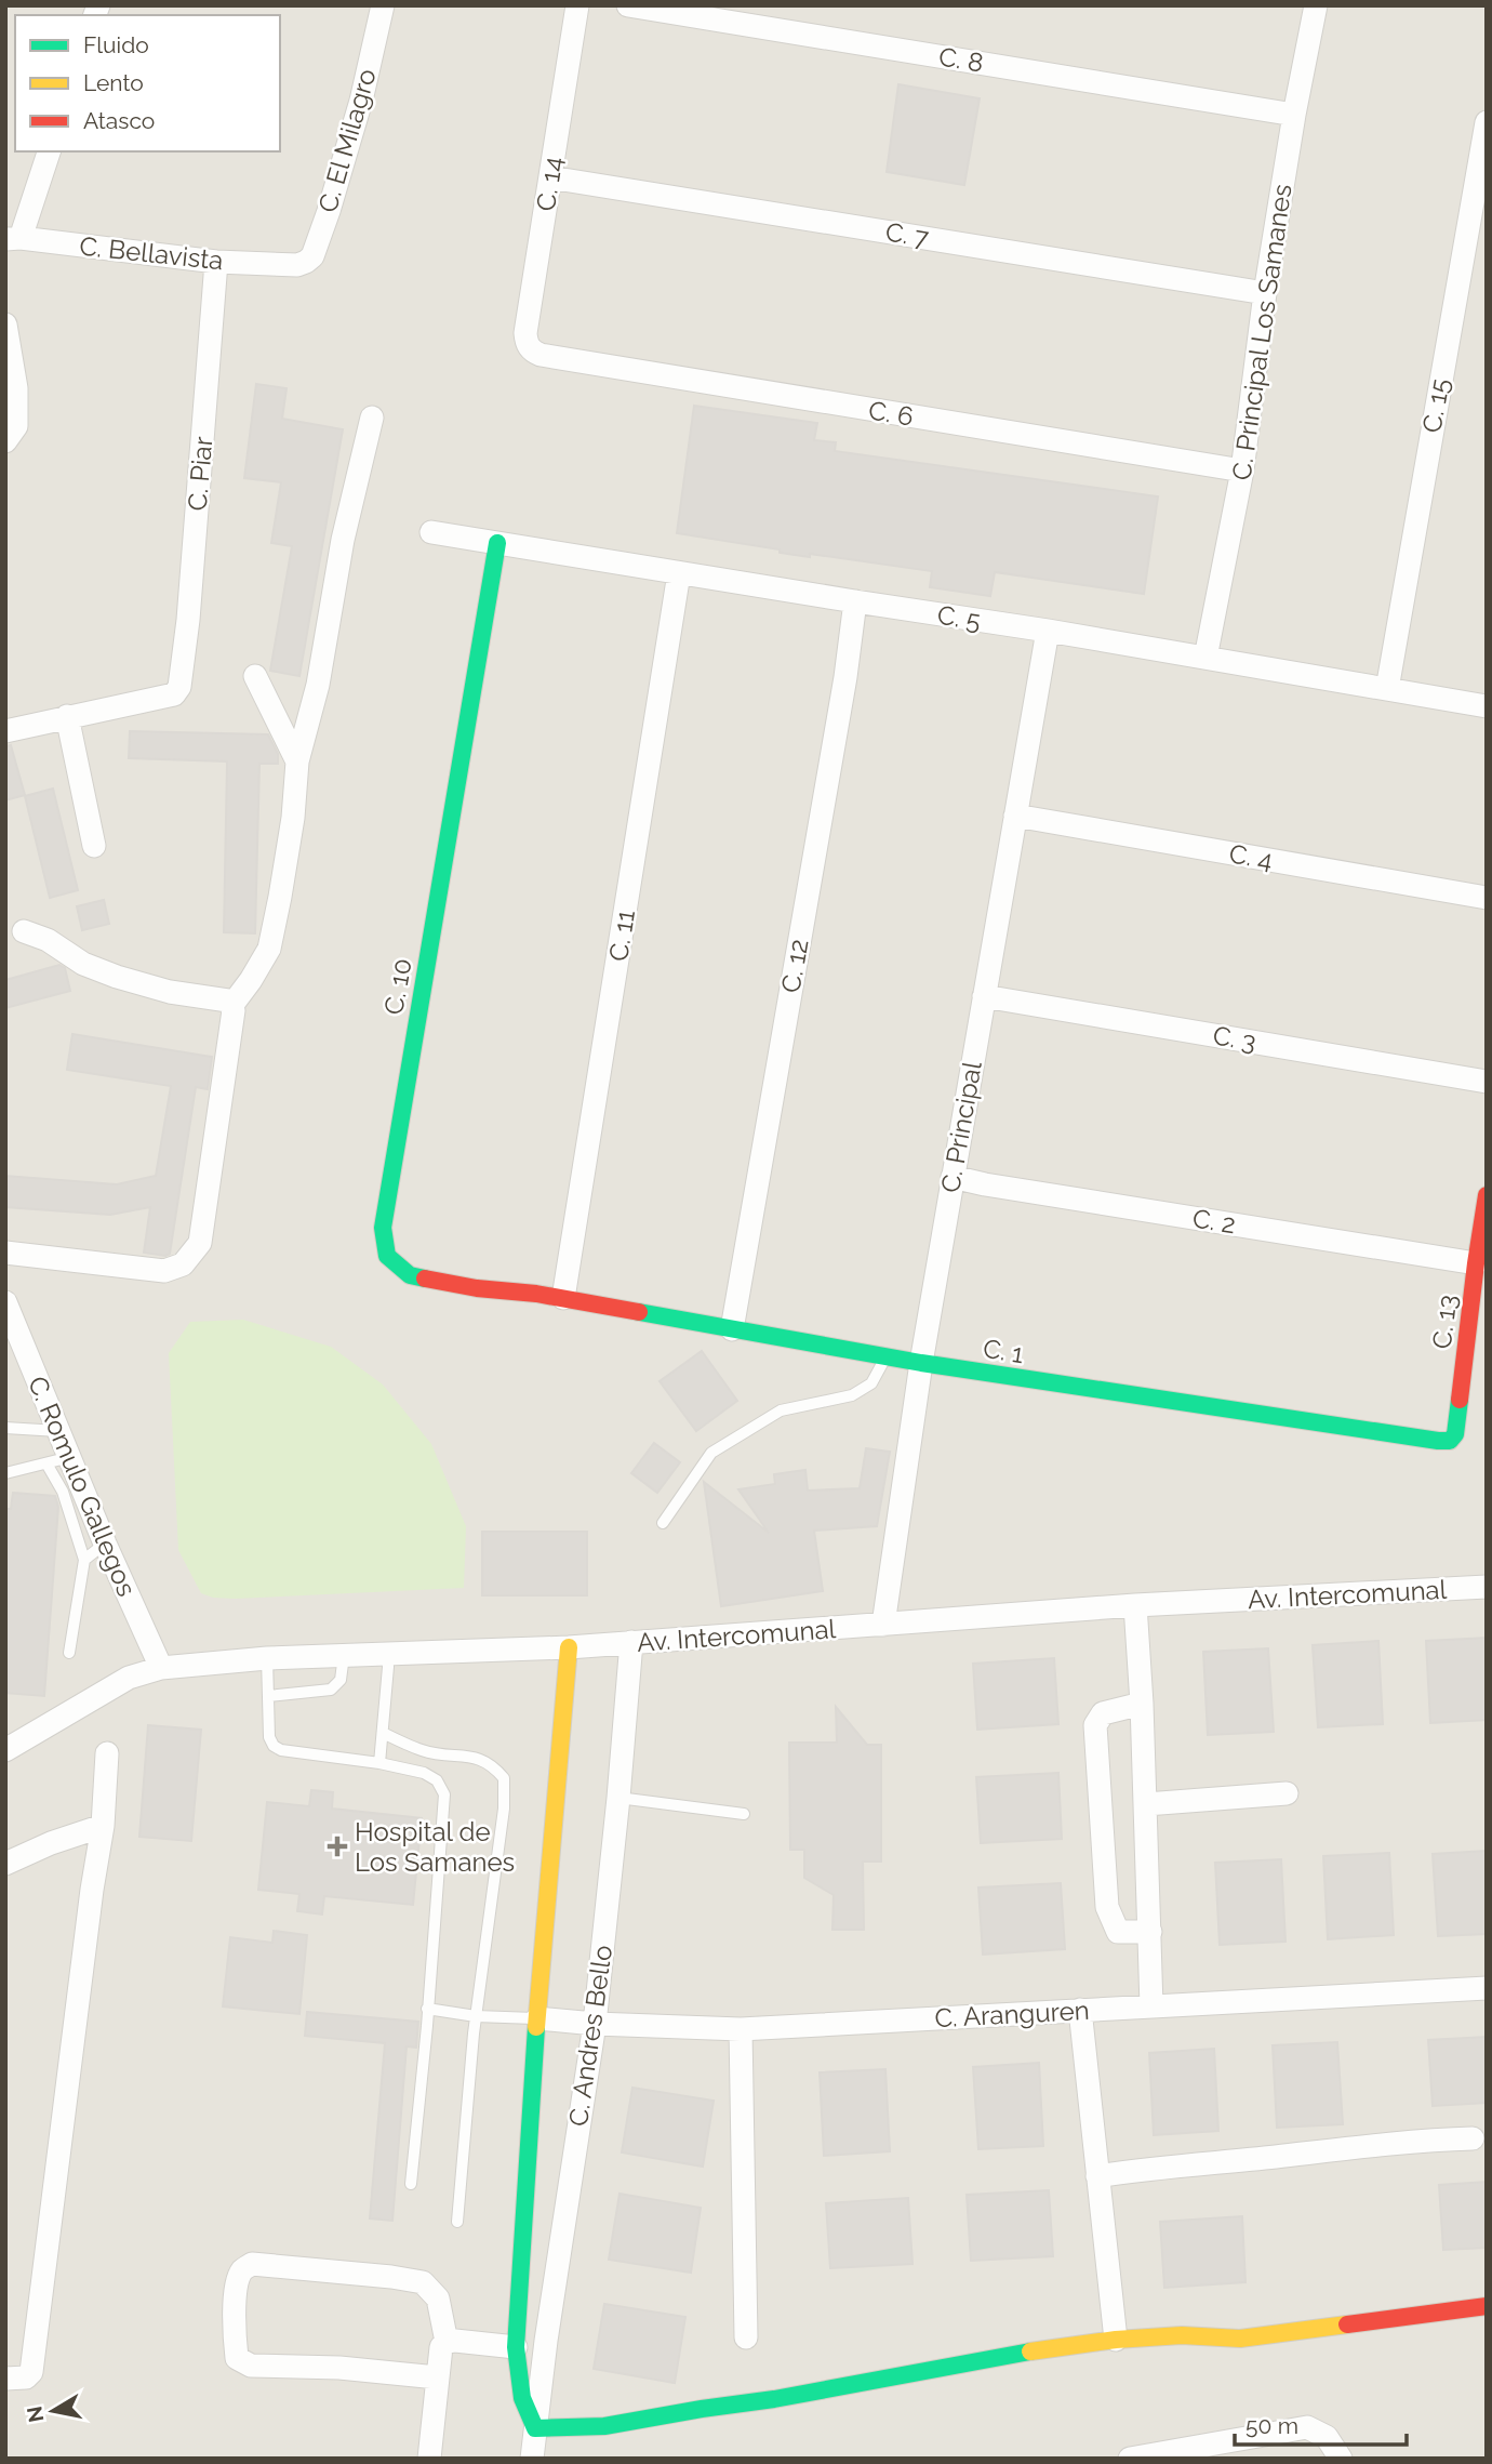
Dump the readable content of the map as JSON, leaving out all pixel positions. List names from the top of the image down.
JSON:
{
  "streets": {
    "street": [
      "C. 8",
      "C. El Milagro",
      "C. 14",
      "C. 7",
      "C. Bellavista",
      "C. Principal Los Samanes",
      "C. 15",
      "C. 6",
      "C. Piar",
      "C. 5",
      "C. 4",
      "C. 11",
      "C. 12",
      "C. 10",
      "C. 3",
      "C. Principal",
      "C. 2",
      "C. 13",
      "C. 1",
      "C. Romulo Gallegos",
      "Av. Intercomunal",
      "C. Aranguren",
      "C. Andres Bello"
    ]
  },
  "crossings": [
    ["C. 8", "C. Principal Los Samanes"],
    ["C. El Milagro", "C. Bellavista"],
    ["C. 14", "C. 7"],
    ["C. 14", "C. 6"],
    ["C. 7", "C. Principal Los Samanes"],
    ["C. Bellavista", "C. Piar"],
    ["C. Principal Los Samanes", "C. 6"],
    ["C. Principal Los Samanes", "C. 5"],
    ["C. 15", "C. 5"],
    ["C. 5", "C. 11"],
    ["C. 5", "C. 12"],
    ["C. 5", "C. 10"],
    ["C. 5", "C. Principal"],
    ["C. 4", "C. Principal"],
    ["C. 11", "C. 10"],
    ["C. 11", "C. 1"],
    ["C. 12", "C. 1"],
    ["C. 10", "C. 1"],
    ["C. 3", "C. Principal"],
    ["C. Principal", "C. 2"],
    ["C. Principal", "C. 1"],
    ["C. Principal", "Av. Intercomunal"],
    ["C. 2", "C. 13"],
    ["C. 13", "C. 1"],
    ["C. Romulo Gallegos", "Av. Intercomunal"],
    ["Av. Intercomunal", "C. Andres Bello"],
    ["C. Aranguren", "C. Andres Bello"]
  ],
  "places": {
    "health": ["Hospital de Los Samanes"]
  },
  "legend": ["Fluido", "Lento", "Atasco"],
  "scale_bar": "50 m",
  "north": "left"
}
